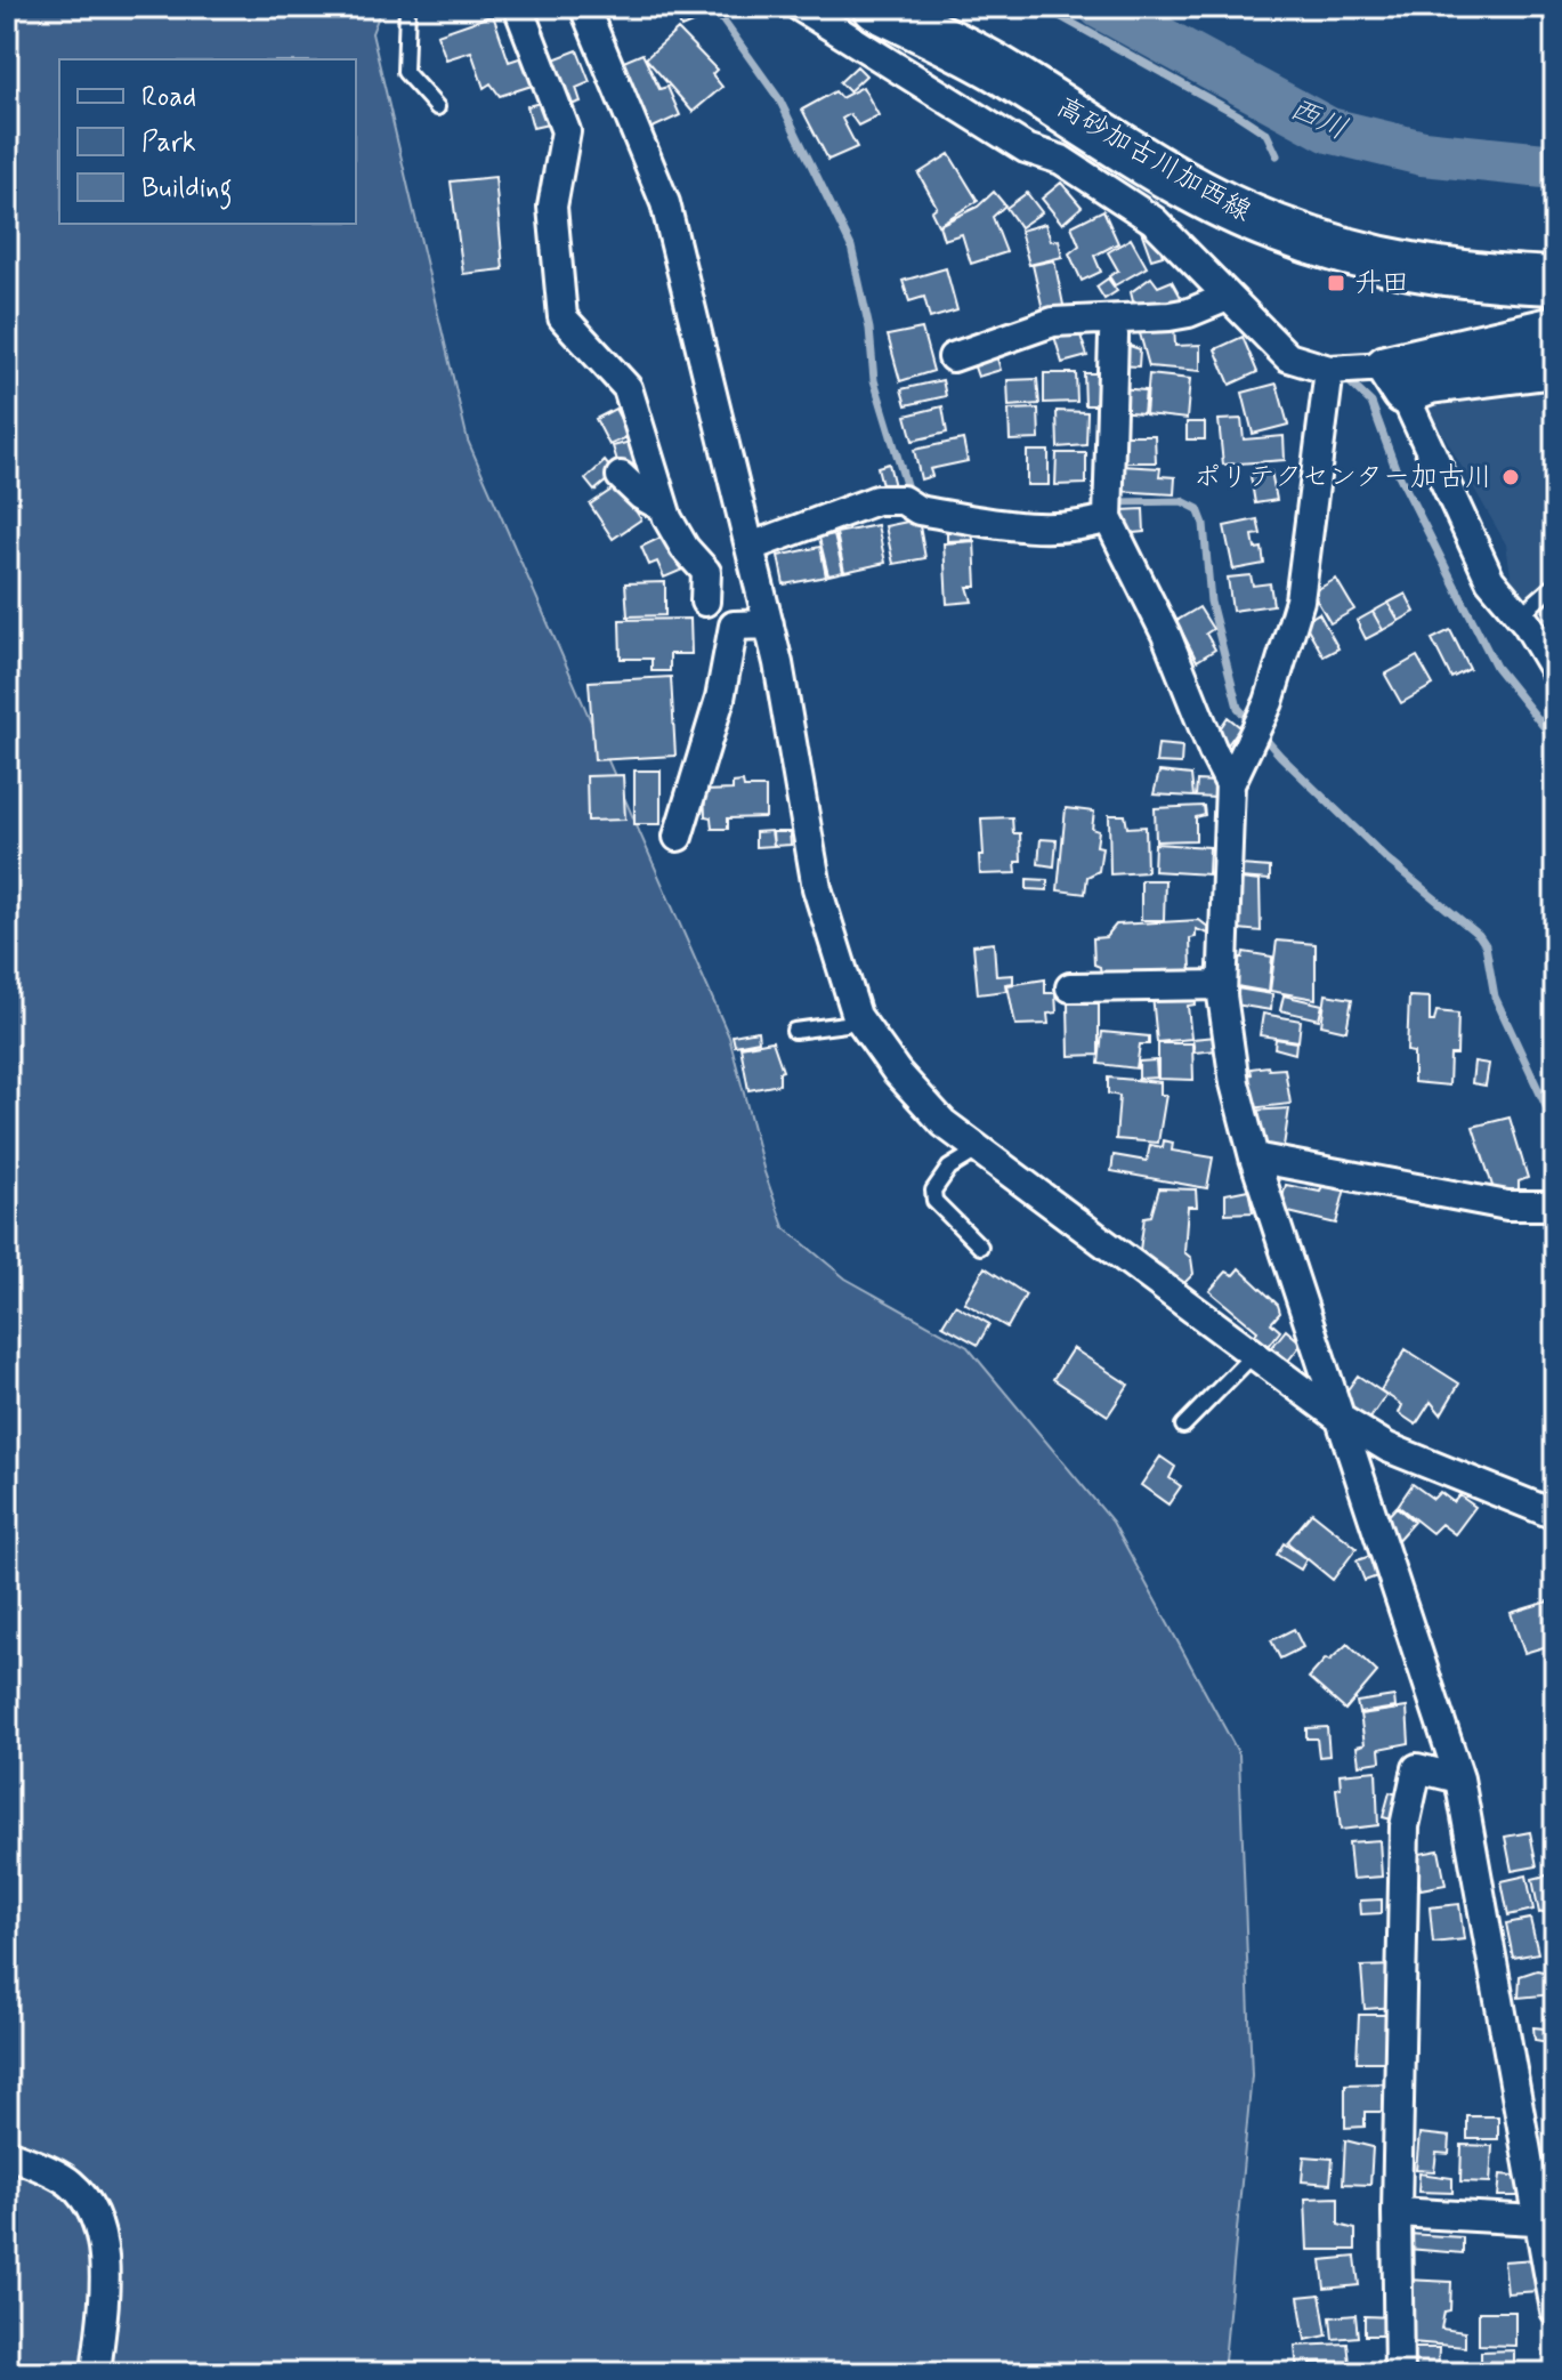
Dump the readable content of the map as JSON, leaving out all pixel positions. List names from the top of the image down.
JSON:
{
  "streets": {
    "main road": ["高砂加古川加西線"]
  },
  "water": ["西川"],
  "places": {
    "transit": ["升田"],
    "other": ["ポリテクセンター加古川"]
  },
  "legend": ["Road", "Park", "Building"]
}
